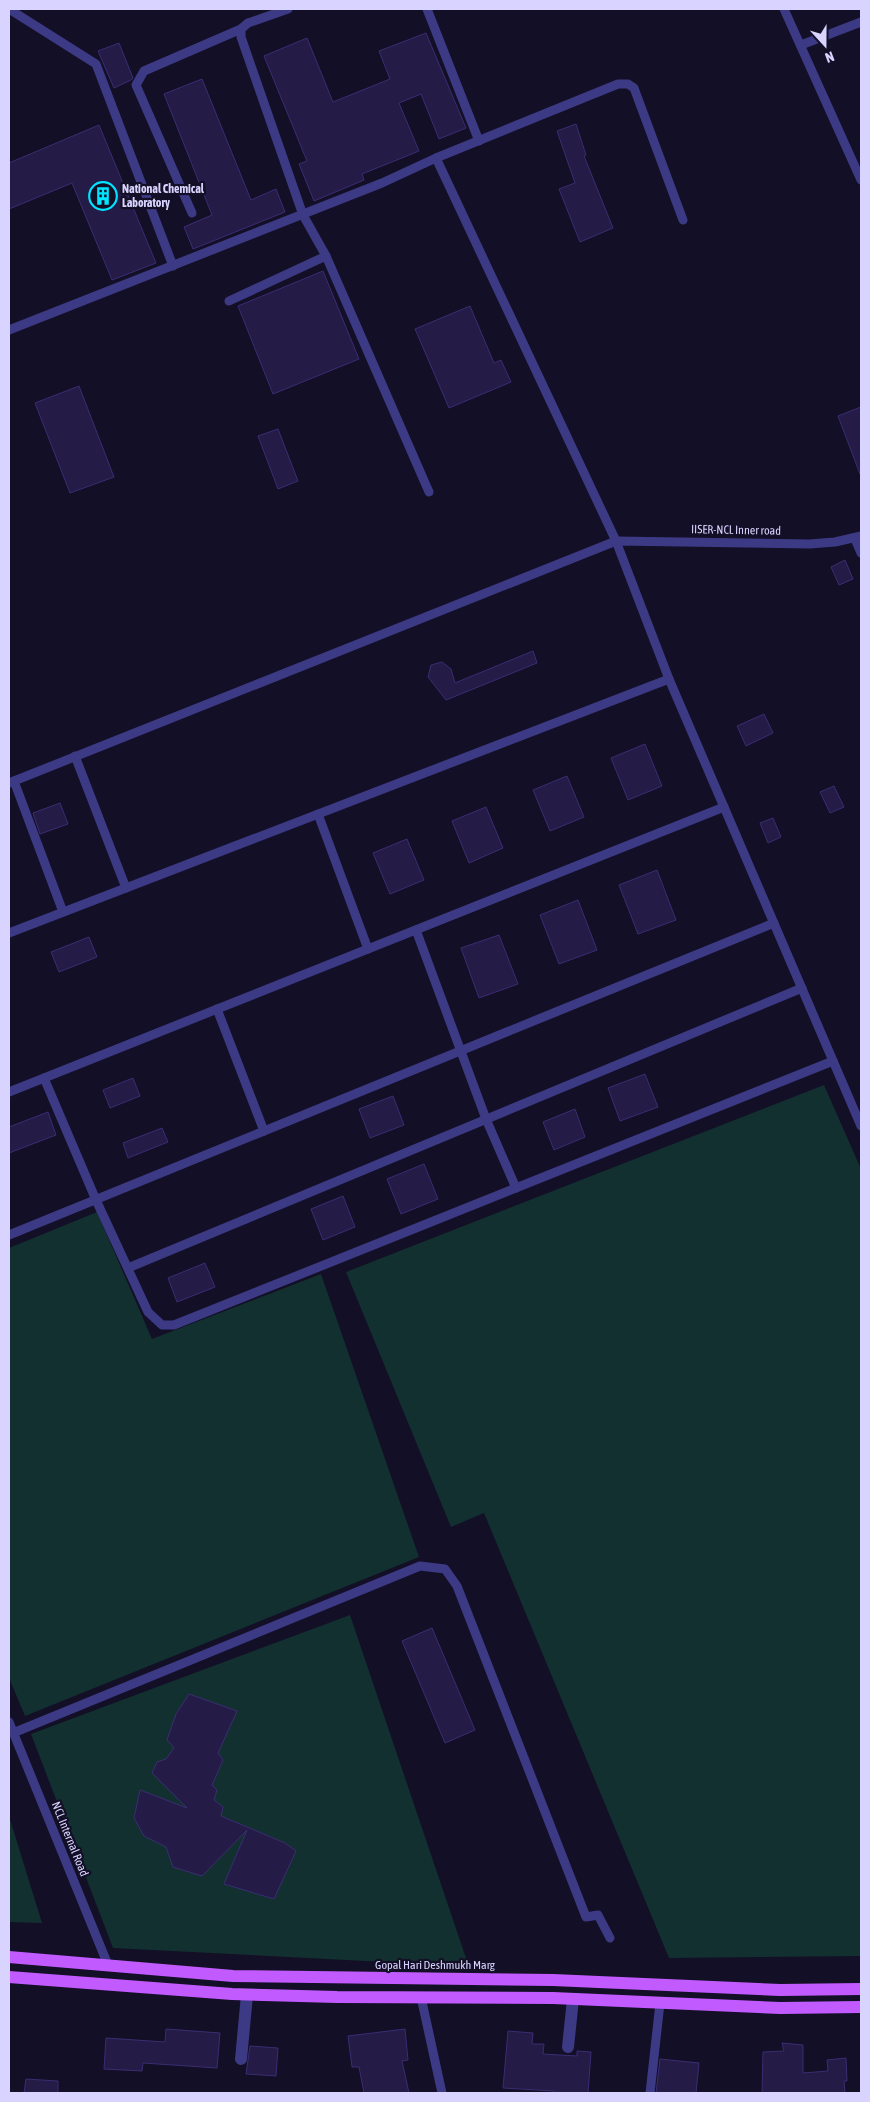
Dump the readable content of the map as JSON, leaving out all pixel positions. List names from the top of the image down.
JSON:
{
  "streets": {
    "main road": ["Gopal Hari Deshmukh Marg"],
    "lane": ["IISER-NCL Inner road", "NCL Internal Road"]
  },
  "crossings": [
    ["NCL Internal Road", "Gopal Hari Deshmukh Marg"]
  ],
  "places": {
    "building": ["National Chemical Laboratory"]
  },
  "north": "bottom"
}
